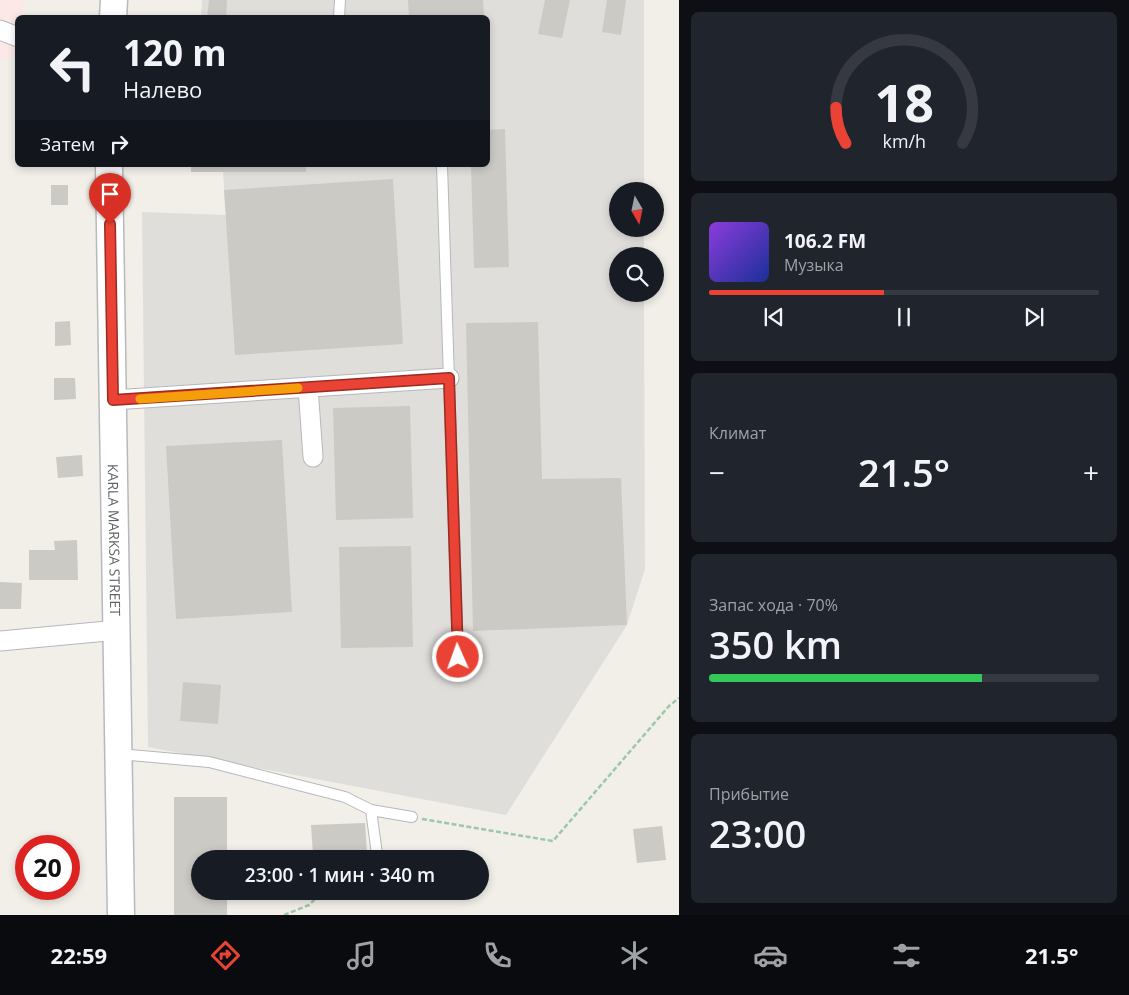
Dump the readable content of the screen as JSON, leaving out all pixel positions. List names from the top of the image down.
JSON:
{
  "streets": {
    "main road": ["KARLA MARKSA STREET"]
  },
  "north": "bottom",
  "page": {
    "turn": ["120 m", "Налево"],
    "then": "Затем",
    "song": ["106.2 FM", "Музыка"],
    "tile": [
      "Климат",
      ["Запас хода · 70%", "350 km"],
      ["Прибытие", "23:00"]
    ],
    "heat": ["−", "21.5°", "+"],
    "limit": "20",
    "trip": "23:00 · 1 мин · 340 m",
    "tabs": ["22:59", "21.5°"],
    "gauge": ["18", "km/h"]
  }
}
